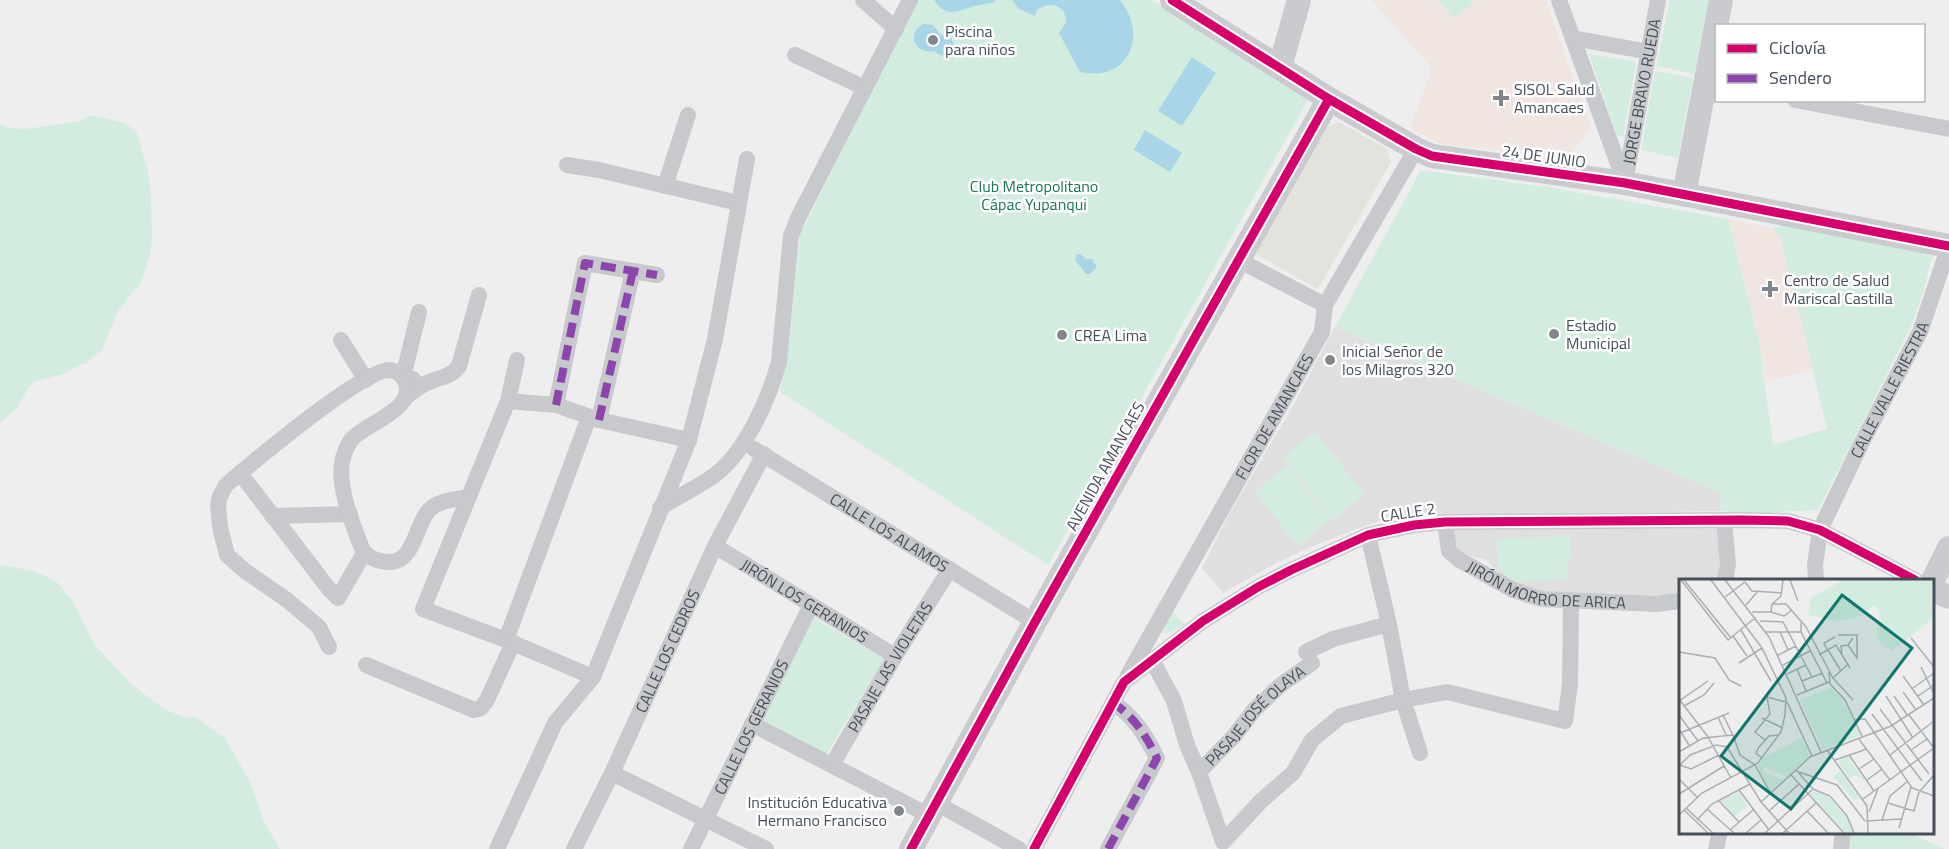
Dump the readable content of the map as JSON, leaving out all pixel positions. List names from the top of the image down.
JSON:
{
  "streets": {
    "street": [
      "JORGE BRAVO RUEDA",
      "24 DE JUNIO",
      "CALLE VALLE RIESTRA",
      "FLOR DE AMANCAES",
      "AVENIDA AMANCAES",
      "CALLE 2",
      "CALLE LOS ALAMOS",
      "JIRÓN MORRO DE ARICA",
      "JIRÓN LOS GERANIOS",
      "CALLE LOS CEDROS",
      "PASAJE LAS VIOLETAS",
      "PASAJE JOSÉ OLAYA",
      "CALLE LOS GERANIOS"
    ]
  },
  "crossings": [
    ["JORGE BRAVO RUEDA", "24 DE JUNIO"],
    ["24 DE JUNIO", "CALLE VALLE RIESTRA"],
    ["24 DE JUNIO", "FLOR DE AMANCAES"],
    ["24 DE JUNIO", "AVENIDA AMANCAES"],
    ["CALLE VALLE RIESTRA", "CALLE 2"],
    ["FLOR DE AMANCAES", "CALLE 2"],
    ["AVENIDA AMANCAES", "CALLE LOS ALAMOS"],
    ["CALLE 2", "JIRÓN MORRO DE ARICA"],
    ["CALLE LOS ALAMOS", "CALLE LOS CEDROS"],
    ["CALLE LOS ALAMOS", "PASAJE LAS VIOLETAS"],
    ["JIRÓN LOS GERANIOS", "CALLE LOS CEDROS"],
    ["JIRÓN LOS GERANIOS", "PASAJE LAS VIOLETAS"],
    ["JIRÓN LOS GERANIOS", "CALLE LOS GERANIOS"]
  ],
  "parks": ["Club Metropolitano Cápac Yupanqui"],
  "places": {
    "other": [
      "Piscina para niños",
      "Estadio Municipal",
      "CREA Lima",
      "Inicial Señor de los Milagros 320",
      "Institución Educativa Hermano Francisco"
    ],
    "health": ["SISOL Salud Amancaes", "Centro de Salud Mariscal Castilla"]
  },
  "legend": ["Ciclovía", "Sendero"]
}
